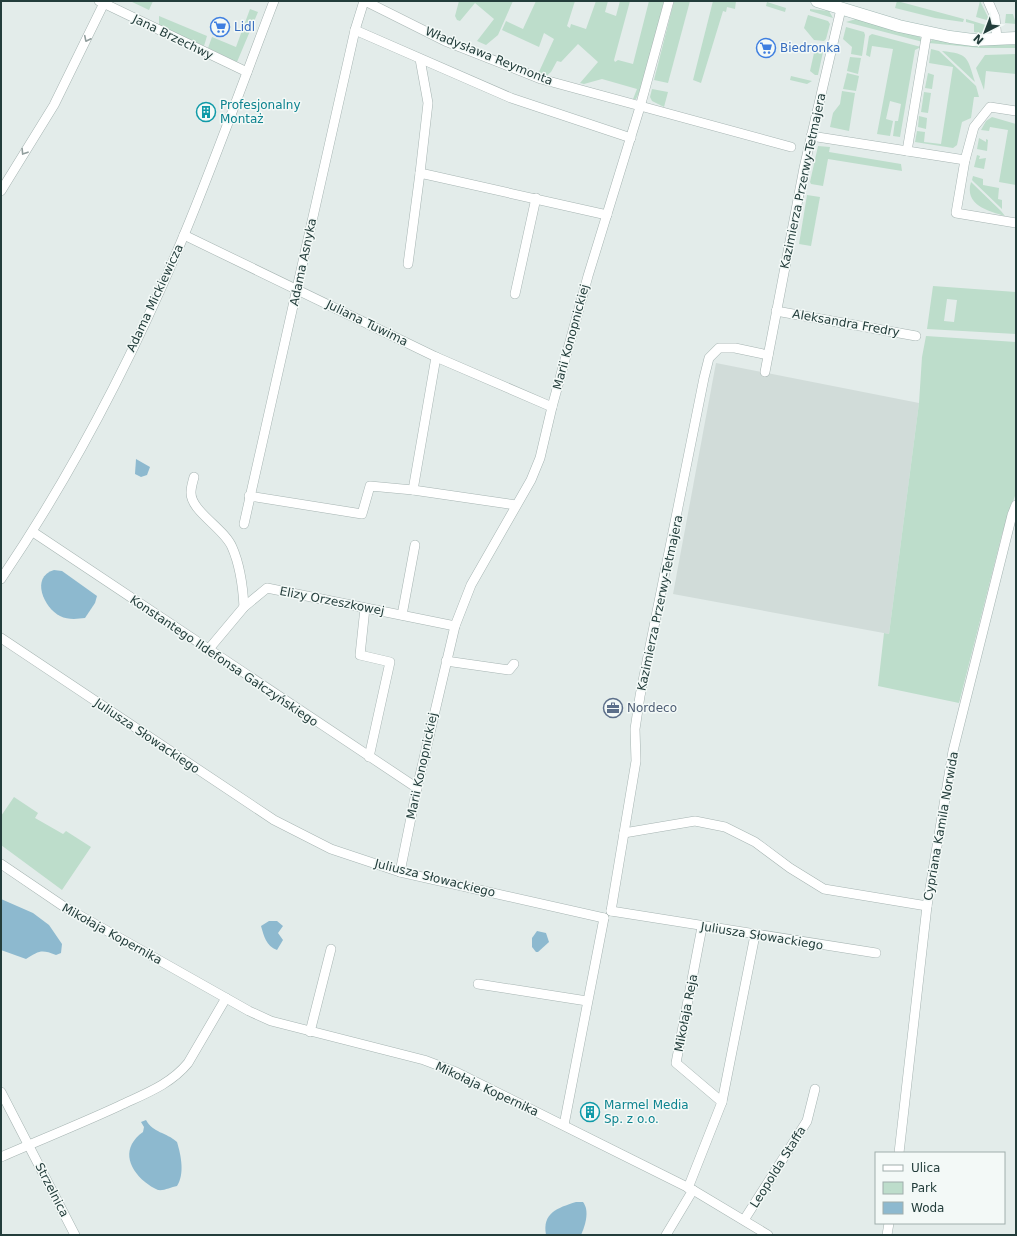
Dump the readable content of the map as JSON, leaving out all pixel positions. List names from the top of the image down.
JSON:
{
  "streets": {
    "street": [
      "Jana Brzechwy",
      "Władysława Reymonta",
      "Kazimierza Przerwy-Tetmajera",
      "Adama Asnyka",
      "Adama Mickiewicza",
      "Juliana Tuwima",
      "Aleksandra Fredry",
      "Marii Konopnickiej",
      "Elizy Orzeszkowej",
      "Konstantego Ildefonsa Gałczyńskiego",
      "Juliusza Słowackiego",
      "Cypriana Kamila Norwida",
      "Mikołaja Kopernika",
      "Mikołaja Reja",
      "Leopolda Staffa",
      "Strzelnica"
    ]
  },
  "crossings": [
    ["Jana Brzechwy", "Adama Mickiewicza"],
    ["Władysława Reymonta", "Adama Asnyka"],
    ["Władysława Reymonta", "Marii Konopnickiej"],
    ["Kazimierza Przerwy-Tetmajera", "Aleksandra Fredry"],
    ["Kazimierza Przerwy-Tetmajera", "Juliusza Słowackiego"],
    ["Adama Asnyka", "Juliana Tuwima"],
    ["Adama Mickiewicza", "Juliana Tuwima"],
    ["Adama Mickiewicza", "Konstantego Ildefonsa Gałczyńskiego"],
    ["Juliana Tuwima", "Marii Konopnickiej"],
    ["Marii Konopnickiej", "Elizy Orzeszkowej"],
    ["Marii Konopnickiej", "Konstantego Ildefonsa Gałczyńskiego"],
    ["Marii Konopnickiej", "Juliusza Słowackiego"],
    ["Elizy Orzeszkowej", "Konstantego Ildefonsa Gałczyńskiego"],
    ["Juliusza Słowackiego", "Mikołaja Reja"],
    ["Mikołaja Kopernika", "Leopolda Staffa"]
  ],
  "places": {
    "supermarket": ["Lidl", "Biedronka"],
    "building": ["Profesjonalny Montaż", "Marmel Media Sp. z o.o."],
    "office": ["Nordeco"]
  },
  "legend": ["Ulica", "Park", "Woda"],
  "north": "bottom left"
}
